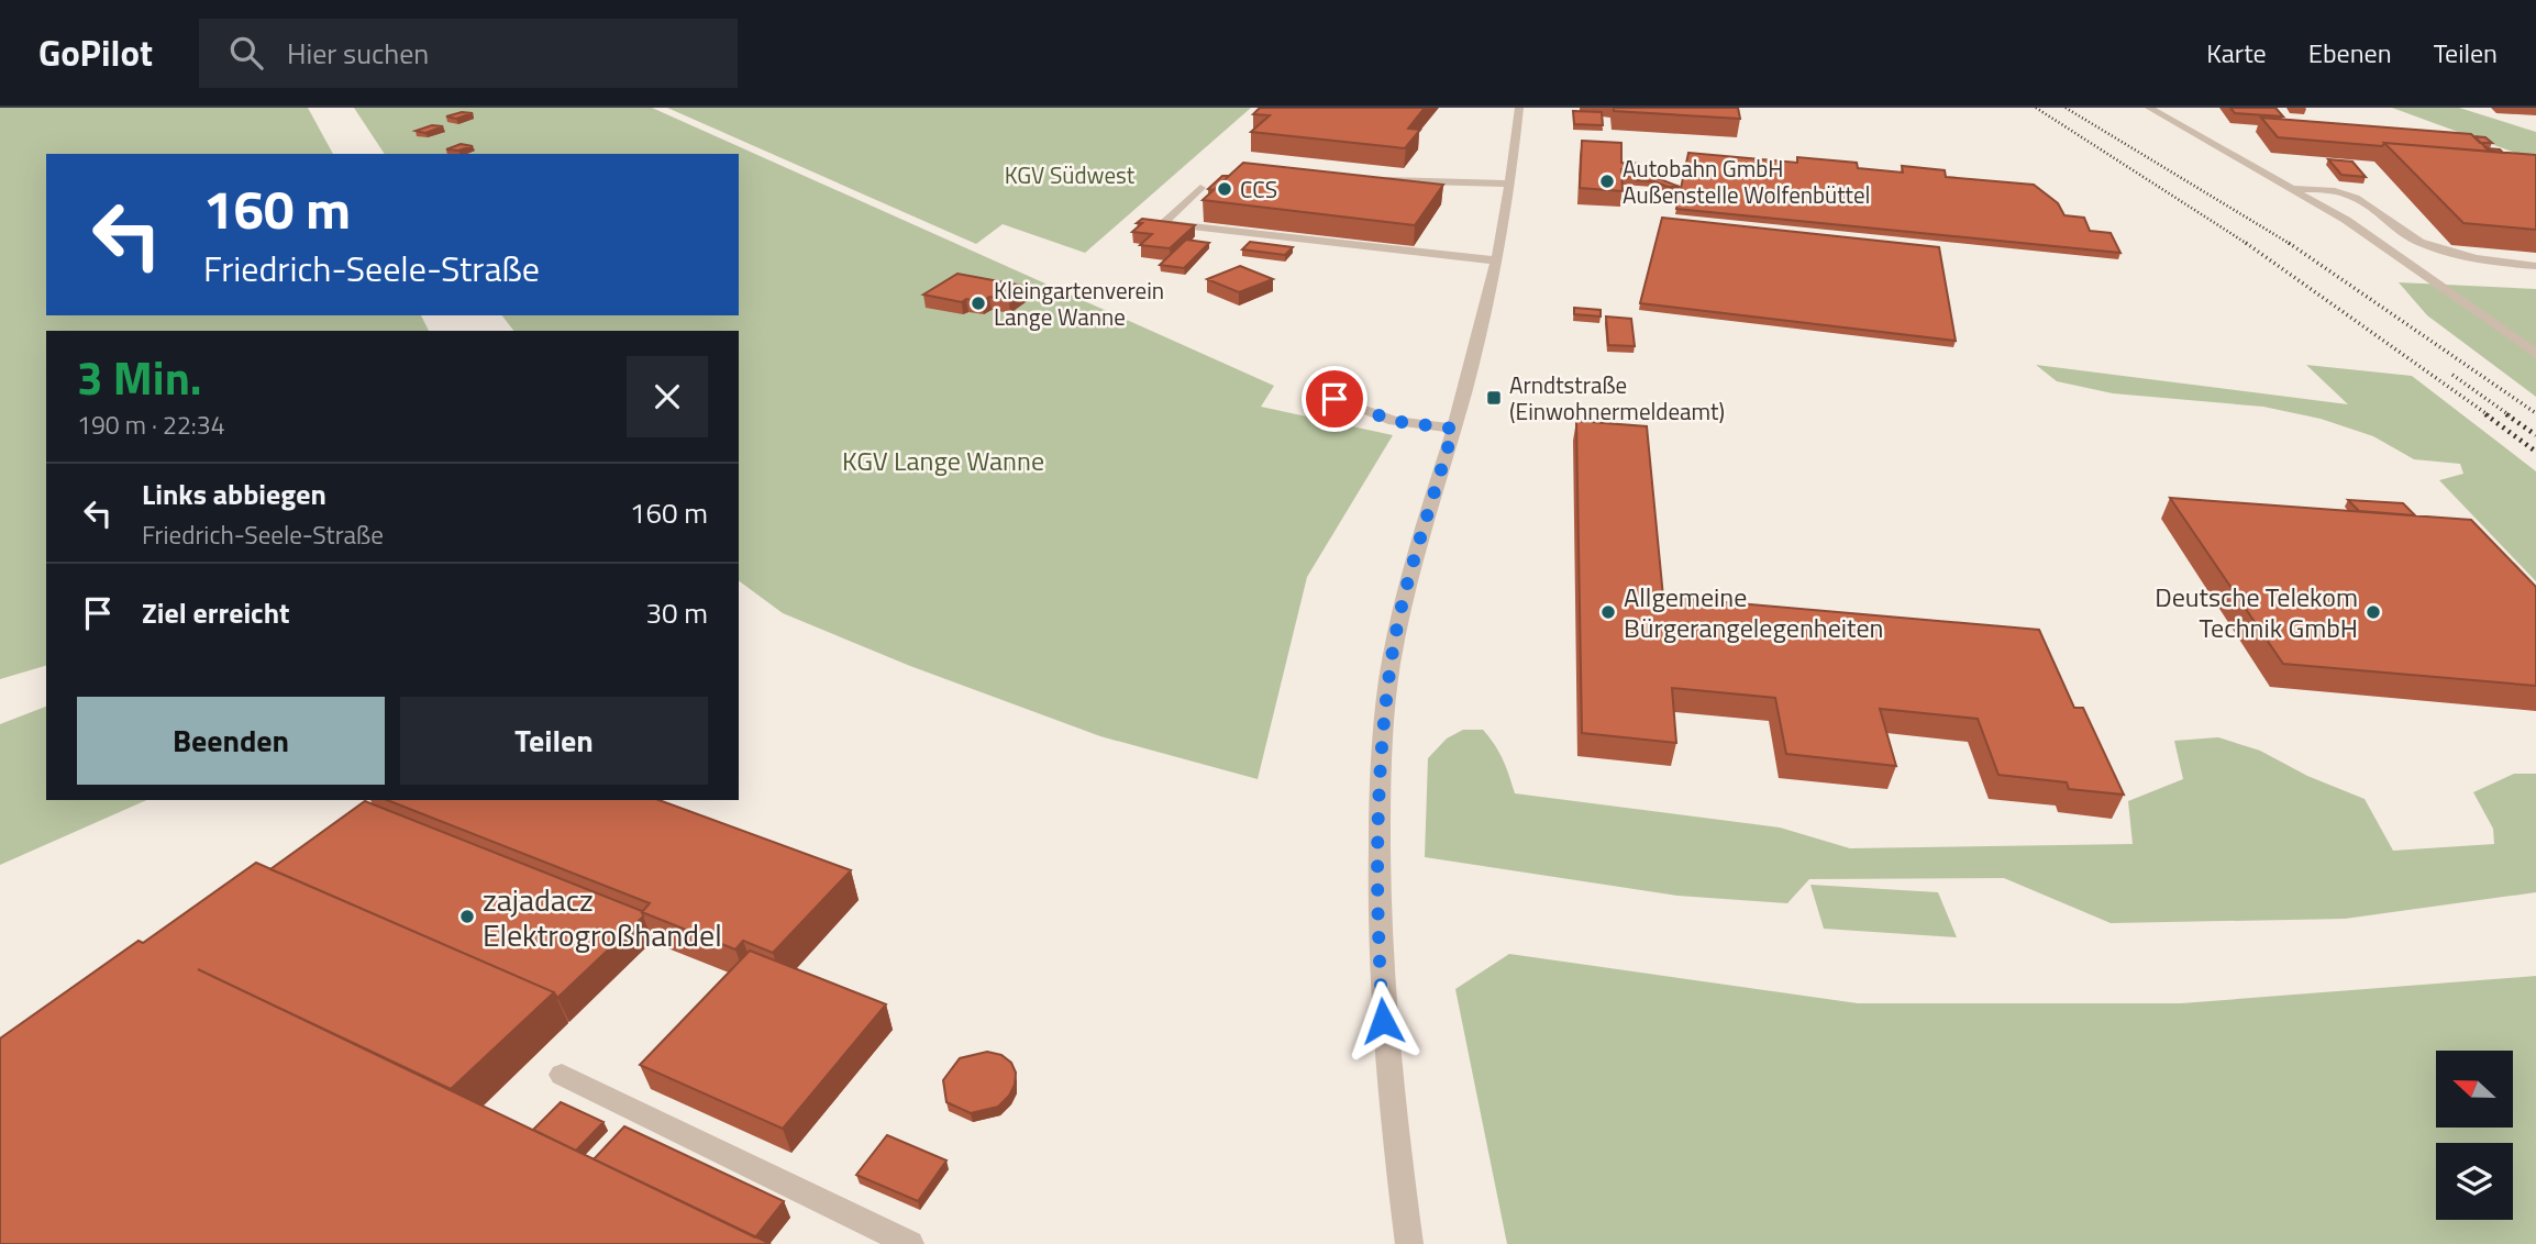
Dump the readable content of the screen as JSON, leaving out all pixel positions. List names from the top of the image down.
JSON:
{
  "parks": ["KGV Südwest", "KGV Lange Wanne"],
  "places": {
    "other": [
      "Autobahn GmbH Außenstelle Wolfenbüttel",
      "CCS",
      "Kleingartenverein Lange Wanne",
      "Allgemeine Bürgerangelegenheiten",
      "Deutsche Telekom Technik GmbH",
      "zajadacz Elektrogroßhandel"
    ],
    "transit": ["Arndtstraße (Einwohnermeldeamt)"]
  },
  "north": "left",
  "page": {
    "header": "GoPilot",
    "search": "Hier suchen",
    "nav": ["Karte", "Ebenen", "Teilen"],
    "turn": ["160 m", "Friedrich-Seele-Straße"],
    "heading": ["3 Min.", "190 m · 22:34"],
    "list": [
      {
        "name": "Links abbiegen",
        "note": "Friedrich-Seele-Straße",
        "value": "160 m"
      },
      {
        "name": "Ziel erreicht",
        "value": "30 m"
      }
    ],
    "buttons": ["Beenden", "Teilen"]
  }
}
